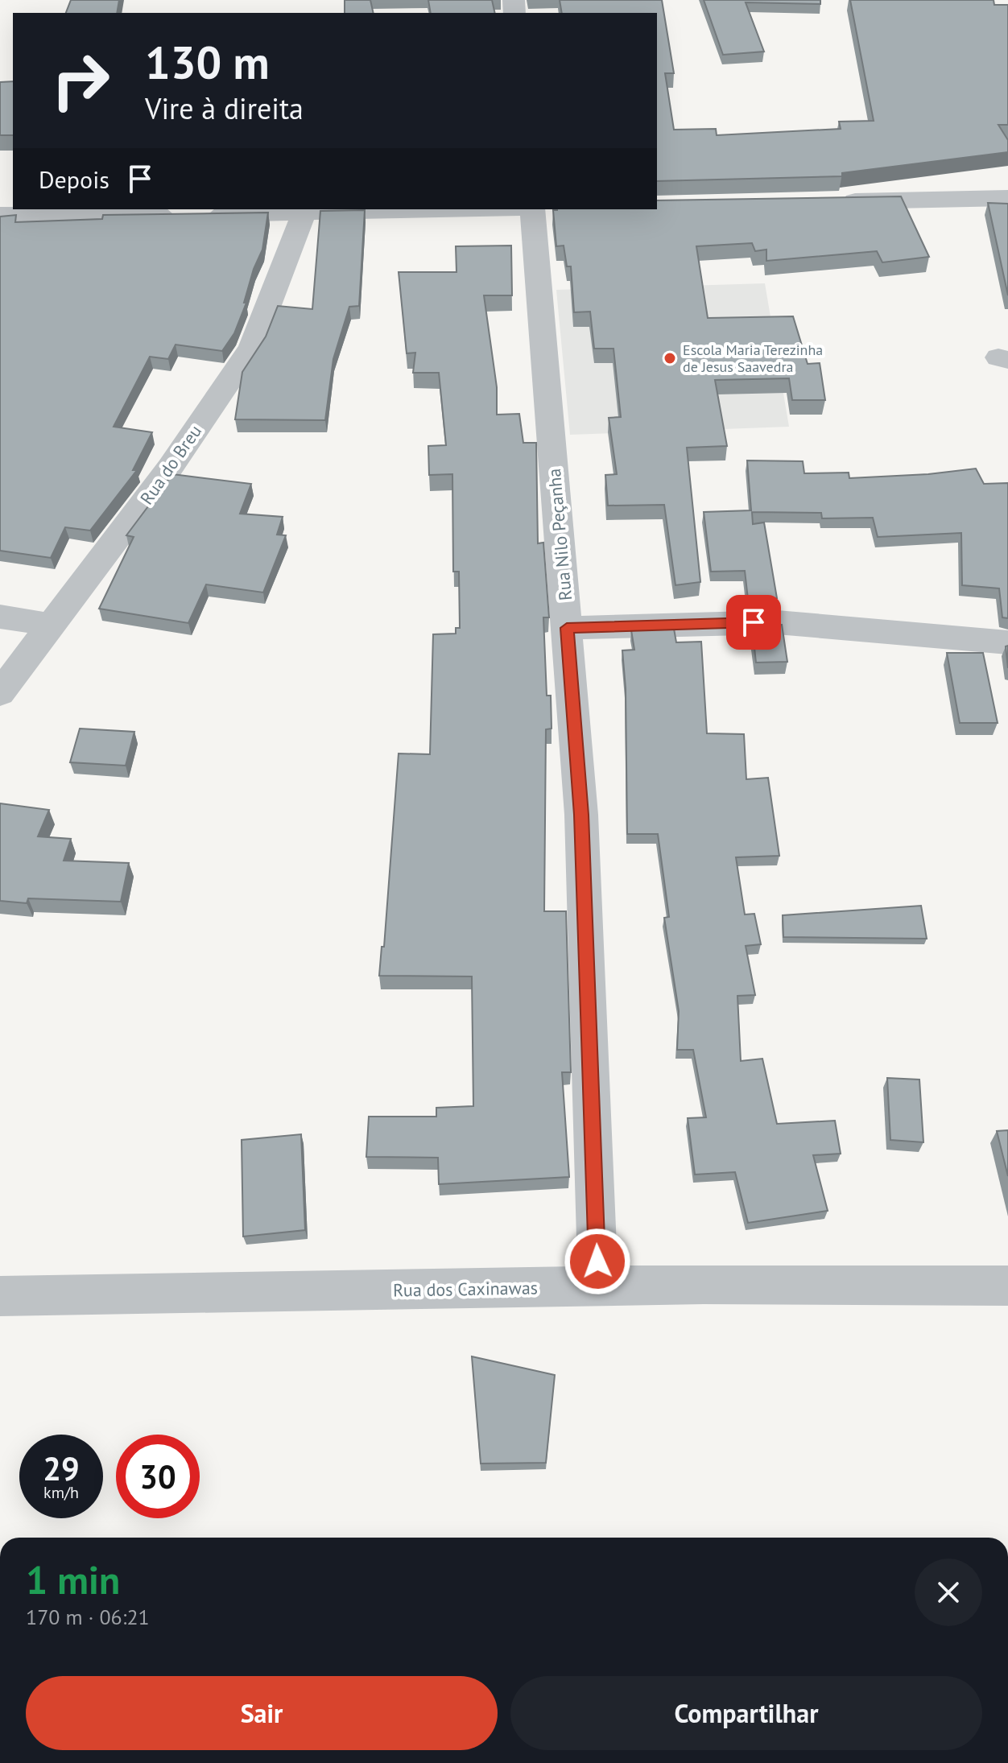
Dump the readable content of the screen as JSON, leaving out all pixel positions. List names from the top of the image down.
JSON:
{
  "streets": {
    "street": ["Rua do Breu", "Rua Nilo Peçanha", "Rua dos Caxinawas"]
  },
  "crossings": [
    ["Rua Nilo Peçanha", "Rua dos Caxinawas"]
  ],
  "places": ["Escola Maria Terezinha de Jesus Saavedra"],
  "page": {
    "turn": ["130 m", "Vire à direita"],
    "then": "Depois",
    "speed": "29 km/h",
    "limit": "30",
    "heading": ["1 min", "170 m · 06:21"],
    "buttons": ["Sair", "Compartilhar"]
  }
}
